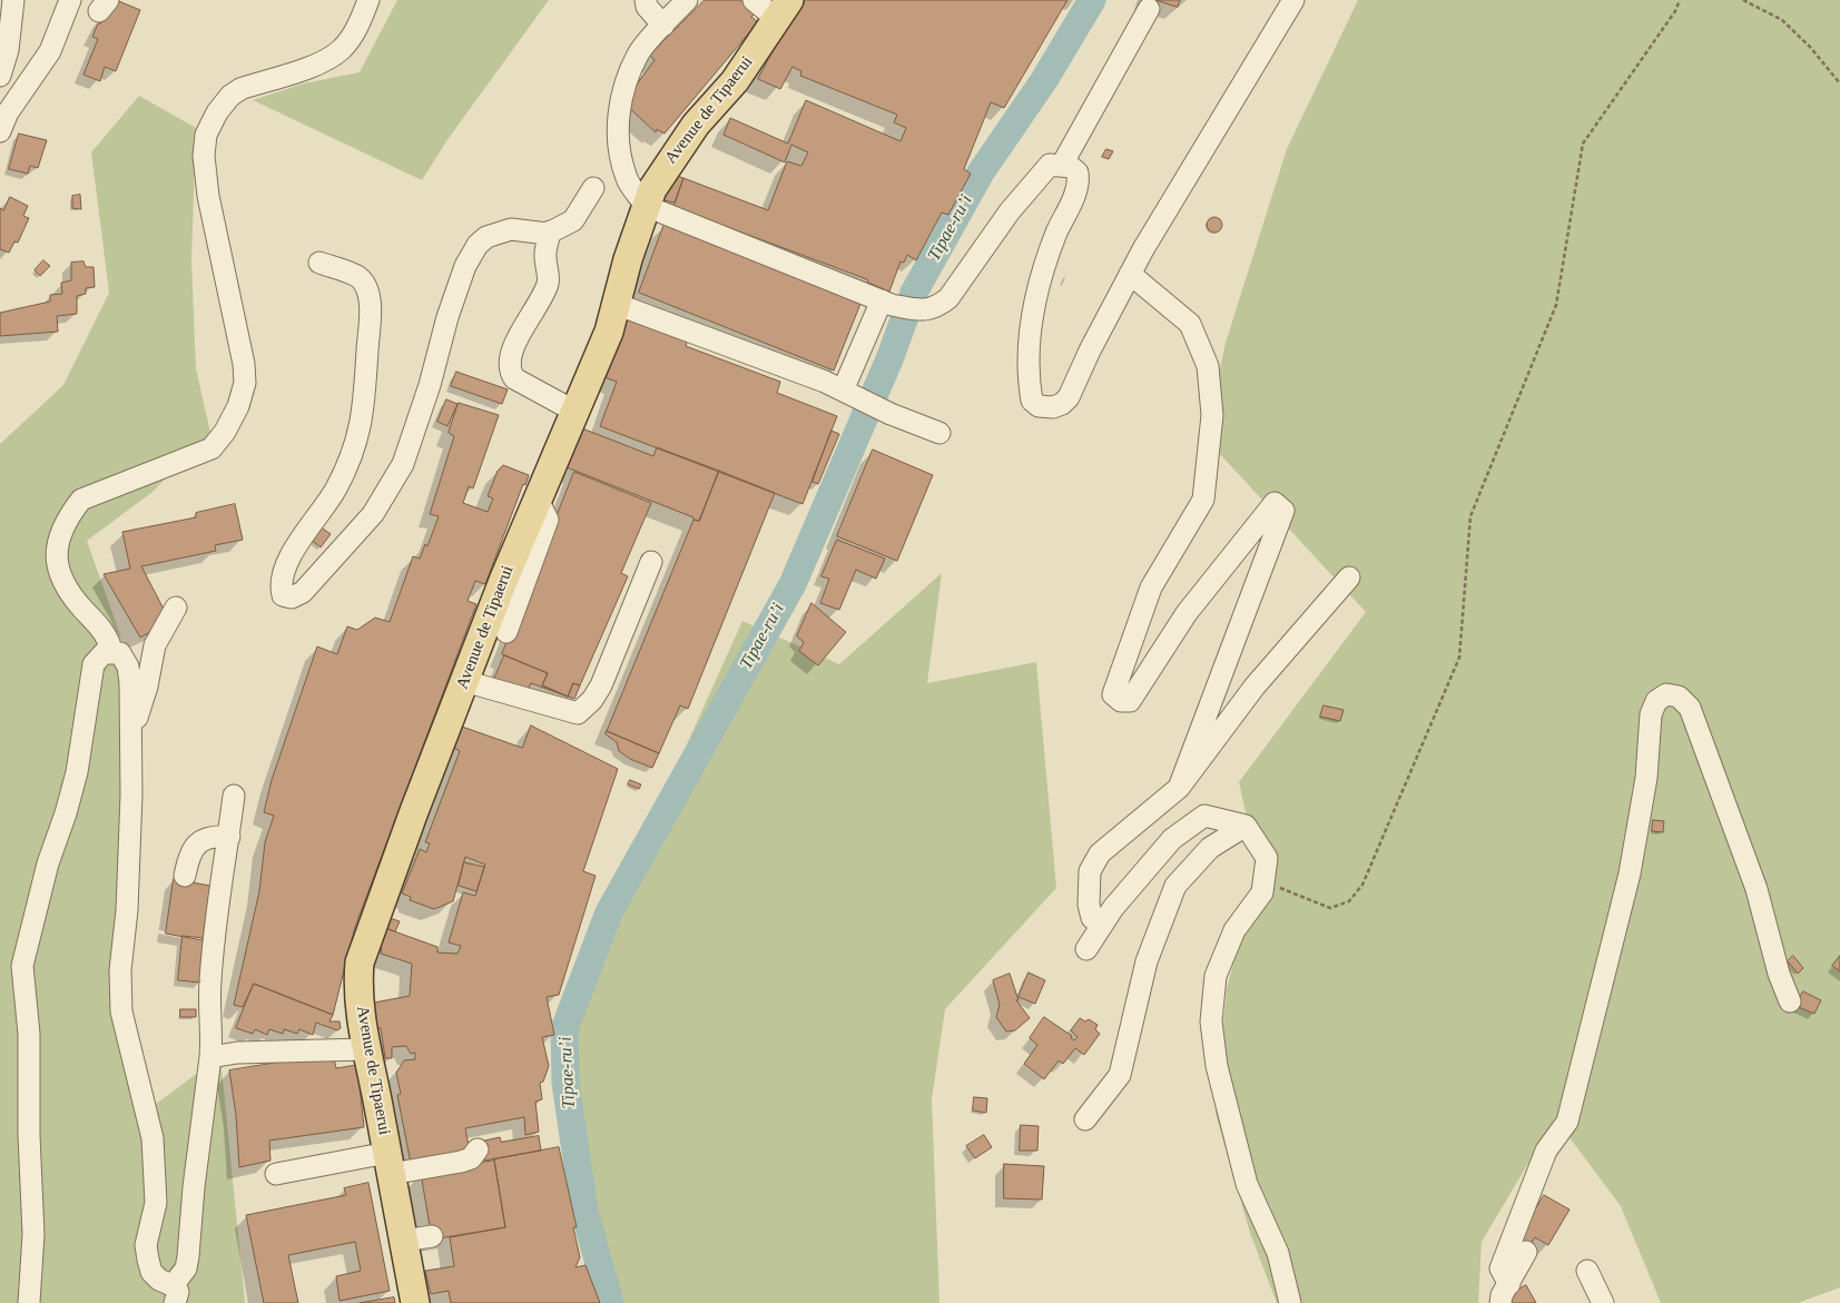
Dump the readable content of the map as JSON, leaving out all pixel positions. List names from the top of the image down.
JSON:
{
  "streets": {
    "main road": ["Avenue de Tipaerui"]
  },
  "water": ["Tipae-ru’i"]
}
